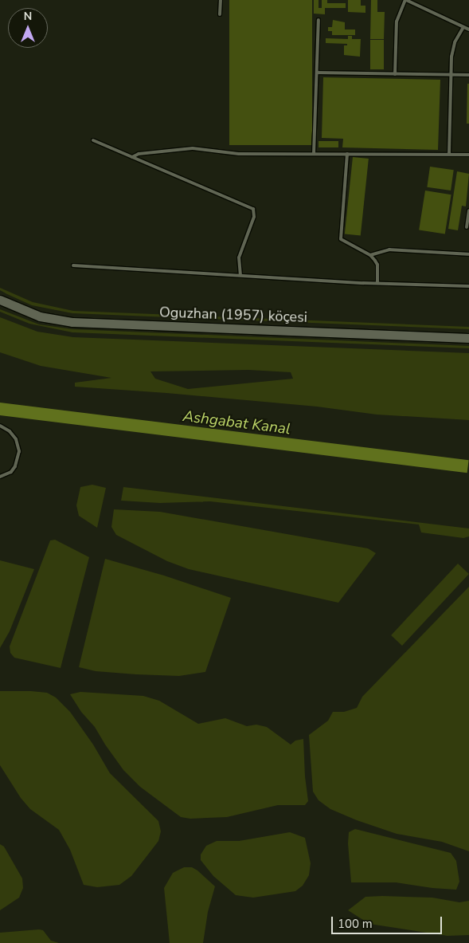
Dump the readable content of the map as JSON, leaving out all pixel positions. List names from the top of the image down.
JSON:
{
  "streets": {
    "main road": ["Oguzhan (1957) köçesi"]
  },
  "water": ["Ashgabat Kanal"],
  "scale_bar": "100 m",
  "north": "top"
}
